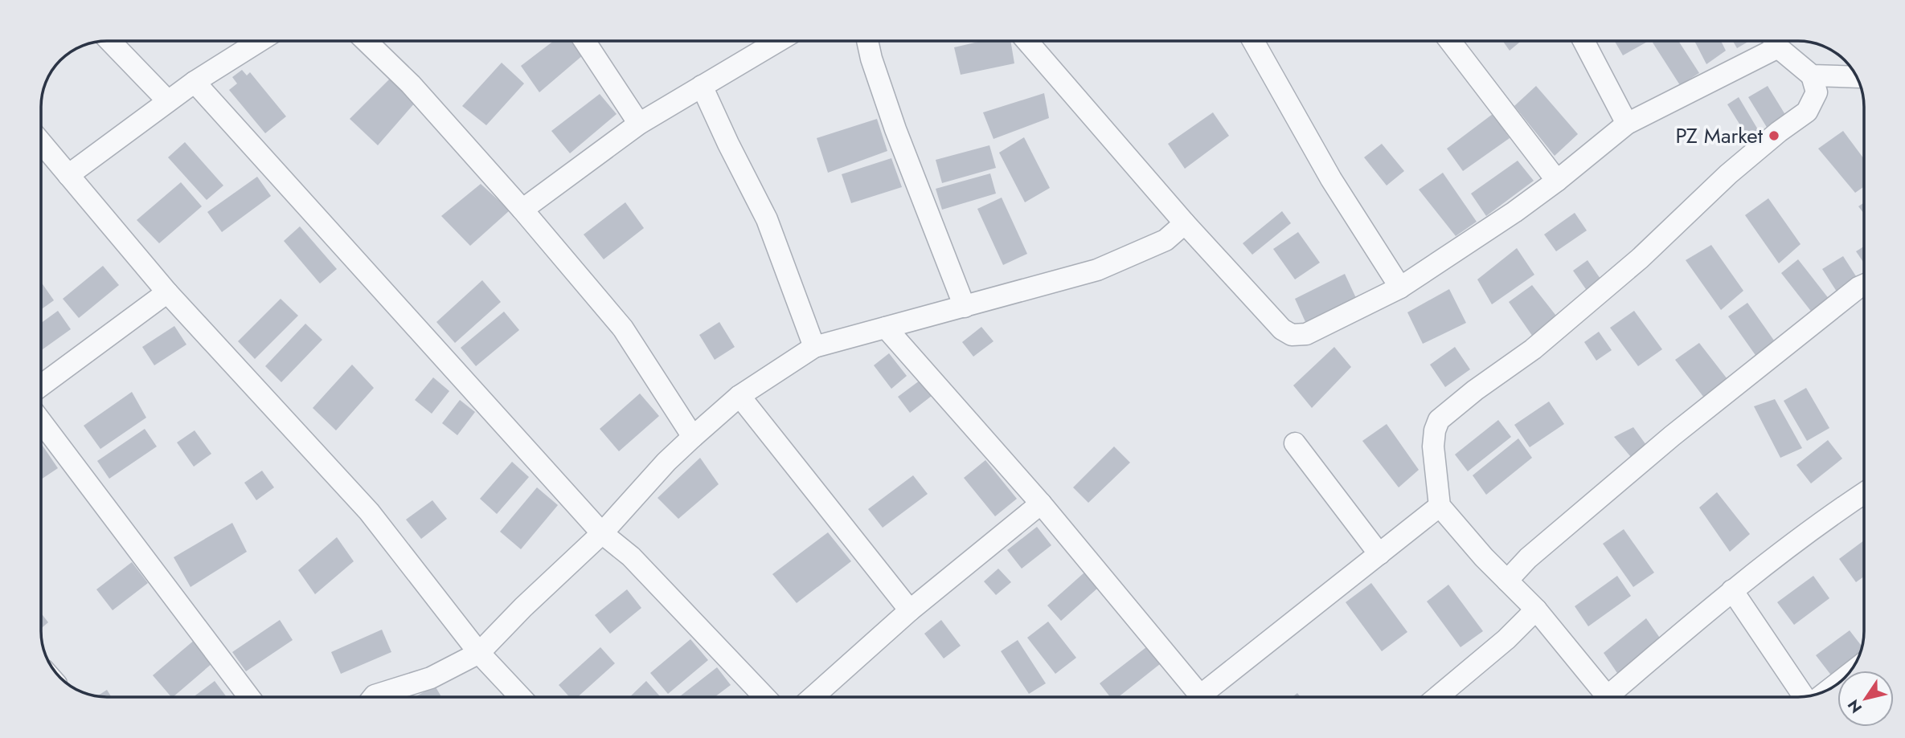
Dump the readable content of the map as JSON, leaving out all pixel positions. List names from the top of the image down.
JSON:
{
  "places": ["PZ Market"],
  "north": "bottom left"
}
